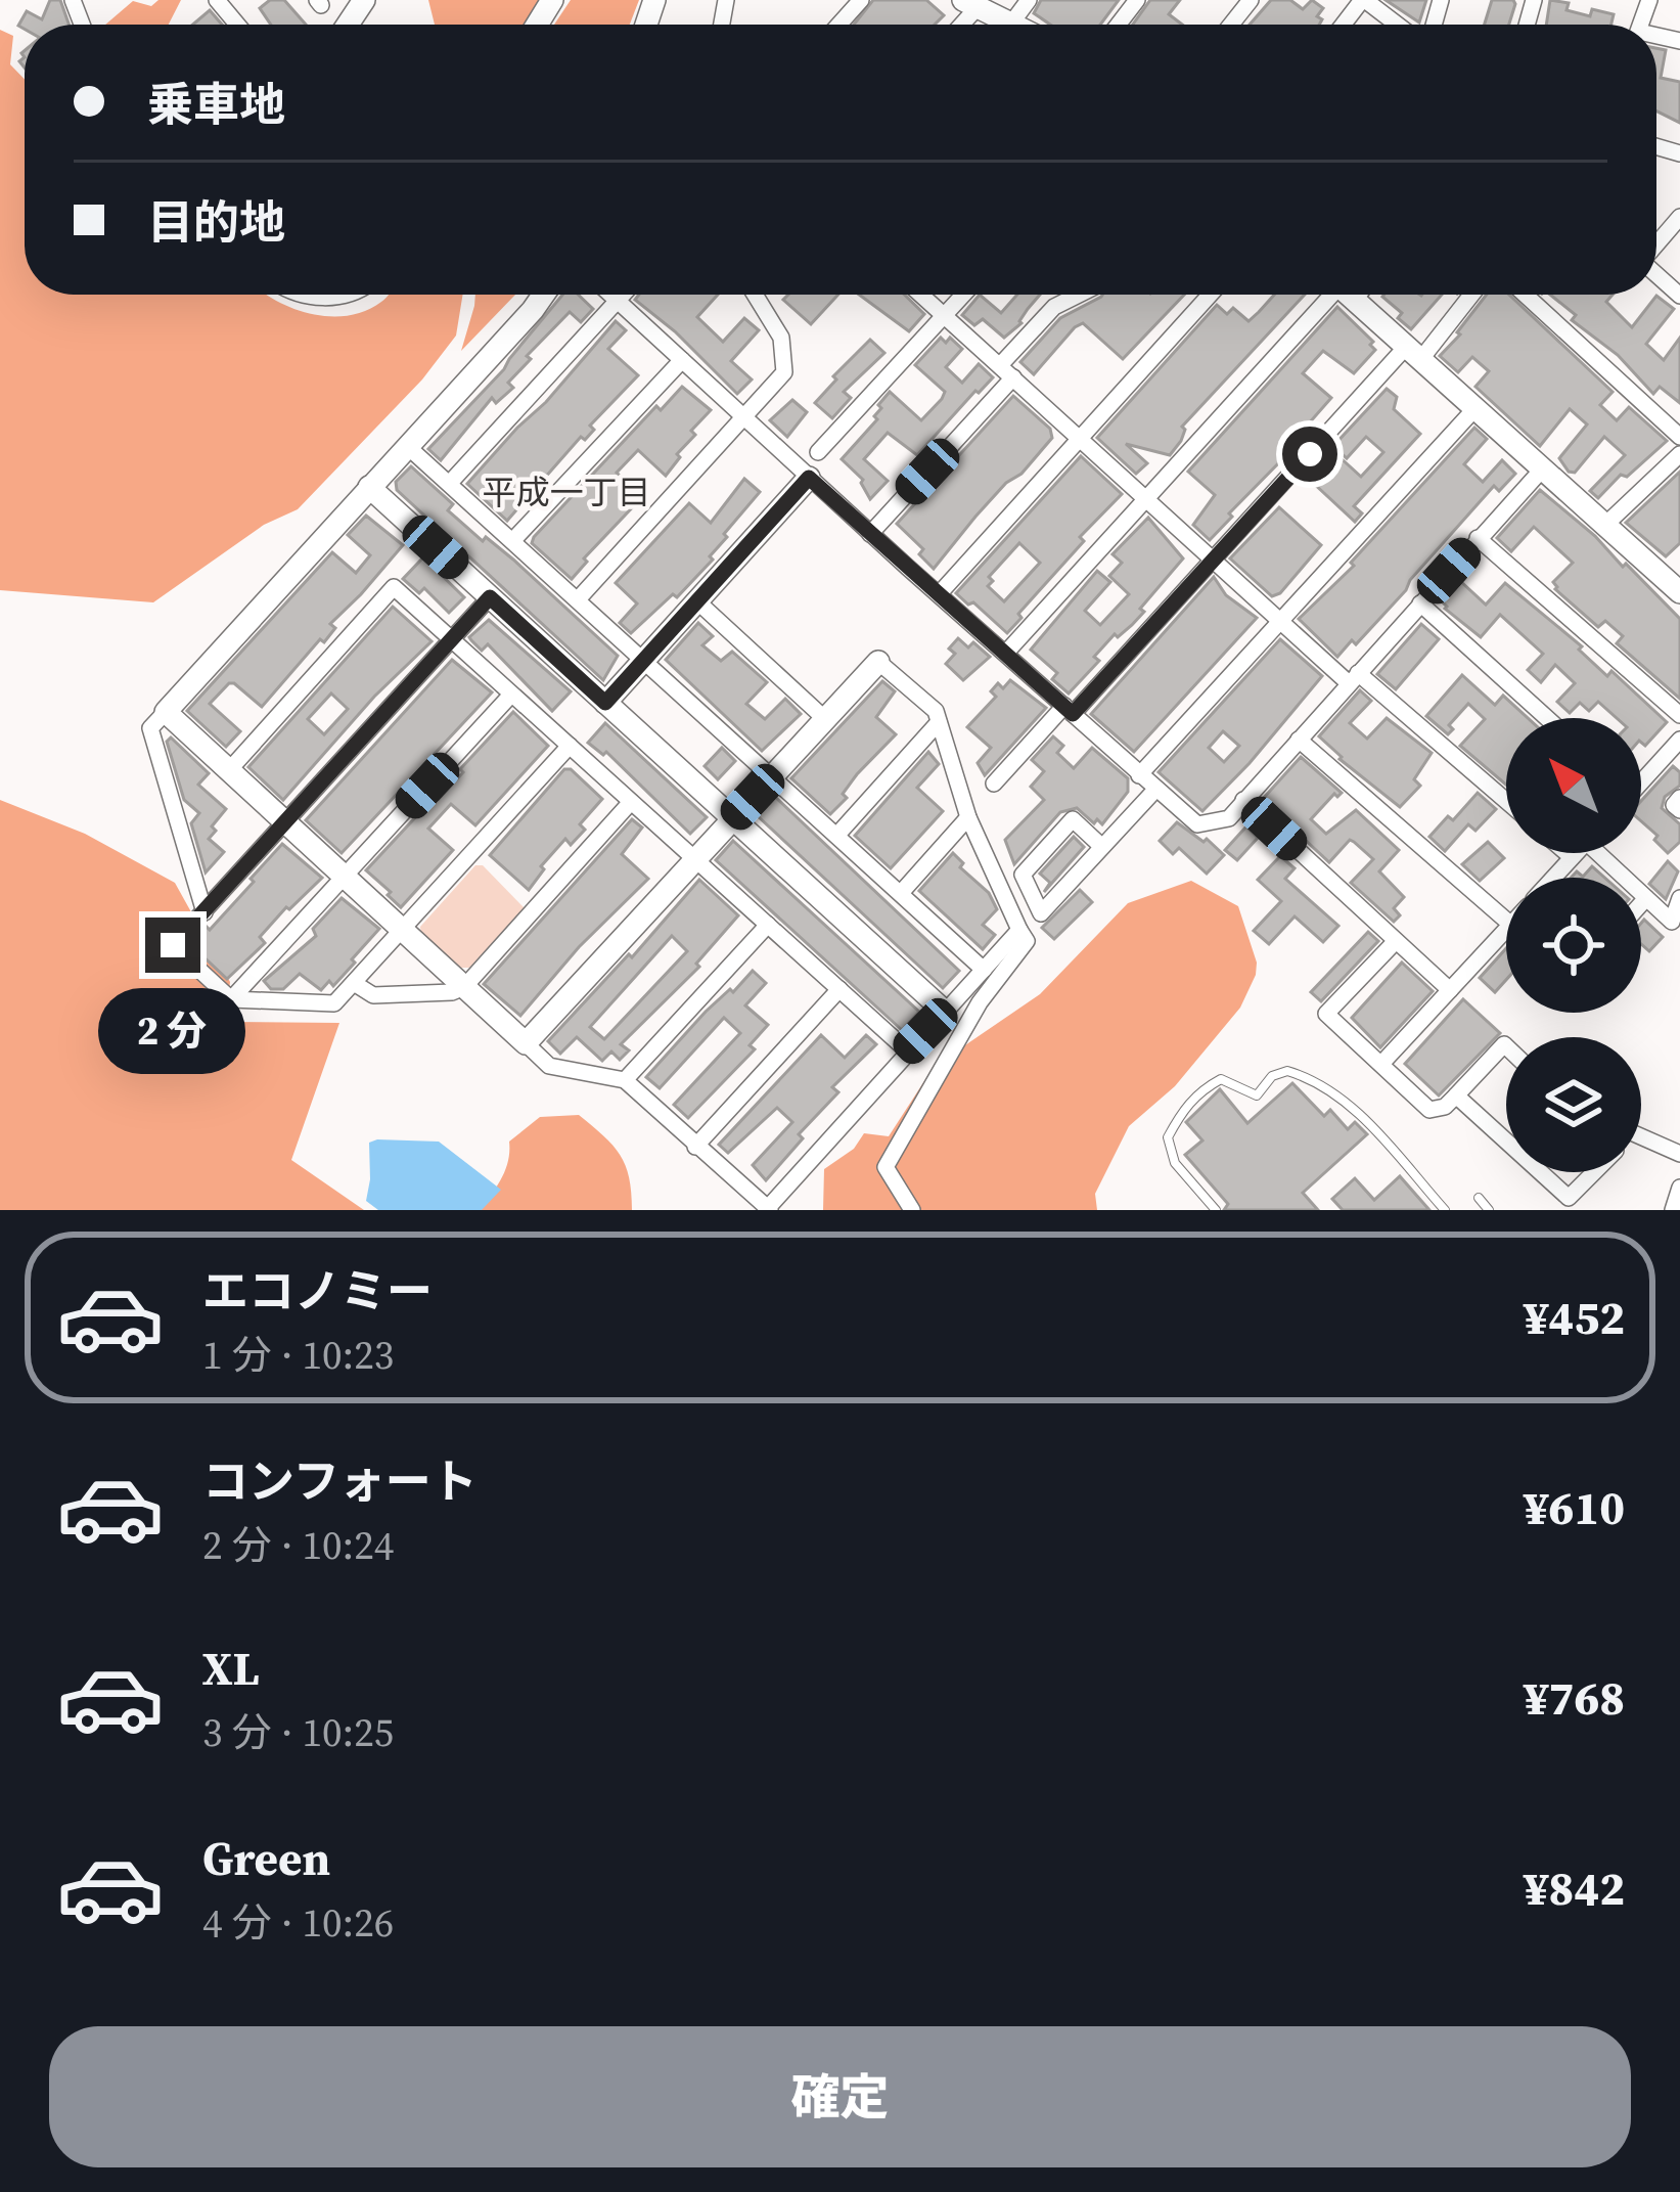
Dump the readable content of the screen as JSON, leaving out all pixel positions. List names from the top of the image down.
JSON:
{
  "districts": ["平成一丁目"],
  "north": "top left",
  "page": {
    "banner": ["乗車地", "目的地"],
    "bubble": "2 分",
    "list": [
      {
        "name": "エコノミー",
        "note": "1 分 · 10:23",
        "value": "¥452"
      },
      {
        "name": "コンフォート",
        "note": "2 分 · 10:24",
        "value": "¥610"
      },
      {
        "name": "XL",
        "note": "3 分 · 10:25",
        "value": "¥768"
      },
      {
        "name": "Green",
        "note": "4 分 · 10:26",
        "value": "¥842"
      }
    ],
    "buttons": "確定"
  }
}
